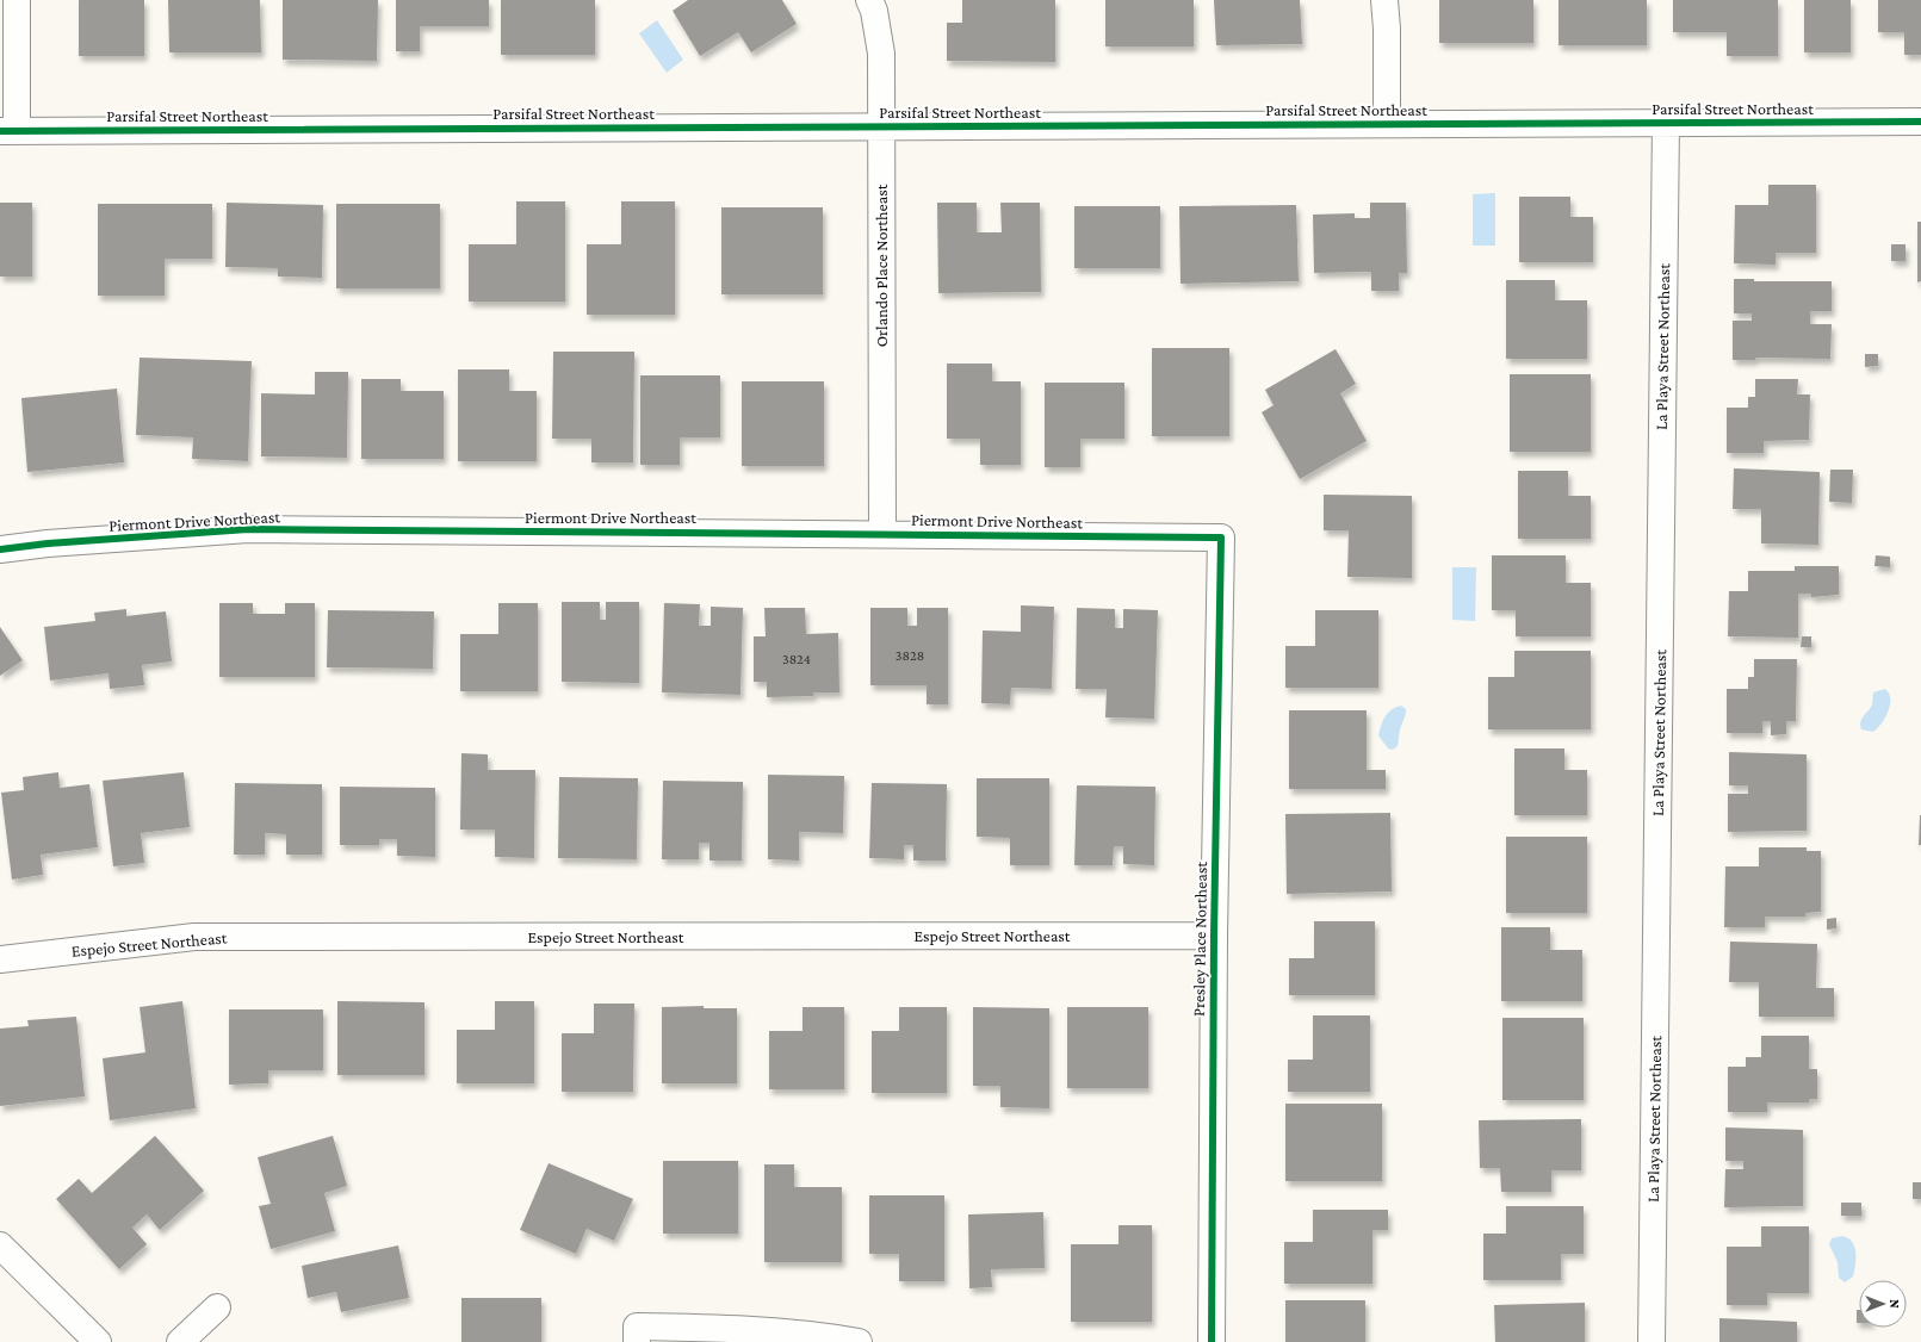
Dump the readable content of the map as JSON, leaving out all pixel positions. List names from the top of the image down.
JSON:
{
  "streets": {
    "street": [
      "Parsifal Street Northeast",
      "Orlando Place Northeast",
      "La Playa Street Northeast",
      "Piermont Drive Northeast",
      "Espejo Street Northeast",
      "Presley Place Northeast"
    ]
  },
  "crossings": [
    ["Parsifal Street Northeast", "Orlando Place Northeast"],
    ["Parsifal Street Northeast", "La Playa Street Northeast"],
    ["Orlando Place Northeast", "Piermont Drive Northeast"],
    ["Piermont Drive Northeast", "Presley Place Northeast"],
    ["Espejo Street Northeast", "Presley Place Northeast"]
  ],
  "house_numbers": ["3828", "3824"],
  "north": "right"
}
